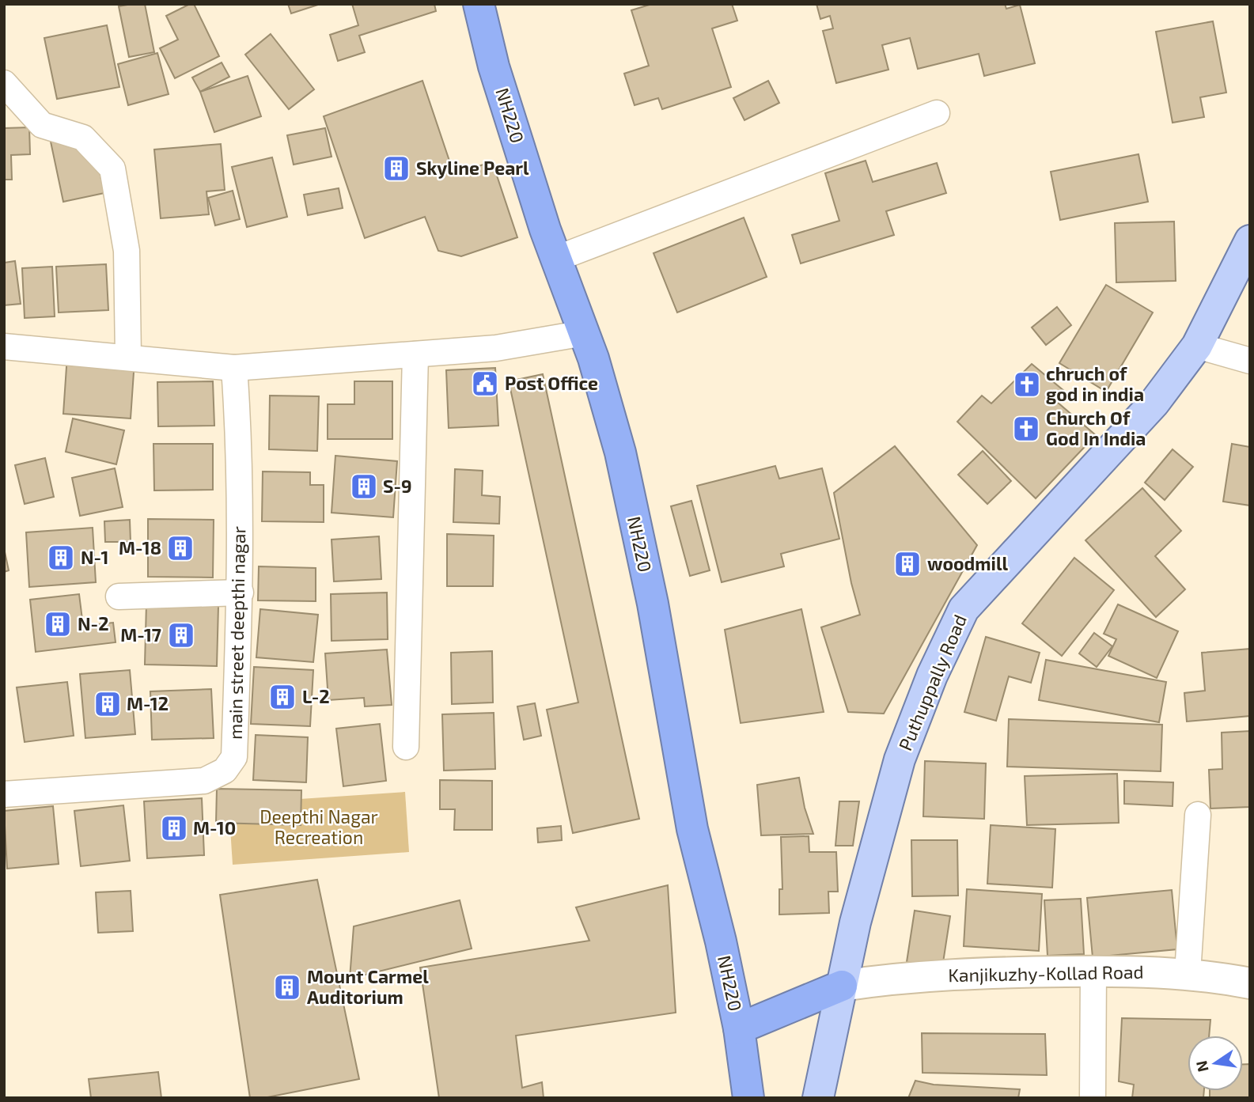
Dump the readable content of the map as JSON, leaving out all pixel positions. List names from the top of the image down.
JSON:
{
  "streets": {
    "highway": ["NH220"],
    "main road": ["Puthuppally Road", "Kanjikuzhy-Kollad Road"],
    "street": ["main street deepthi nagar"]
  },
  "crossings": [
    ["Puthuppally Road", "Kanjikuzhy-Kollad Road"]
  ],
  "parks": ["Deepthi Nagar Recreation"],
  "places": {
    "building": [
      "Skyline Pearl",
      "S-9",
      "M-18",
      "N-1",
      "woodmill",
      "N-2",
      "M-17",
      "L-2",
      "M-12",
      "M-10",
      "Mount Carmel Auditorium"
    ],
    "public building": ["Post Office"],
    "church": ["chruch of god in india", "Church Of God In India"]
  },
  "north": "left"
}
